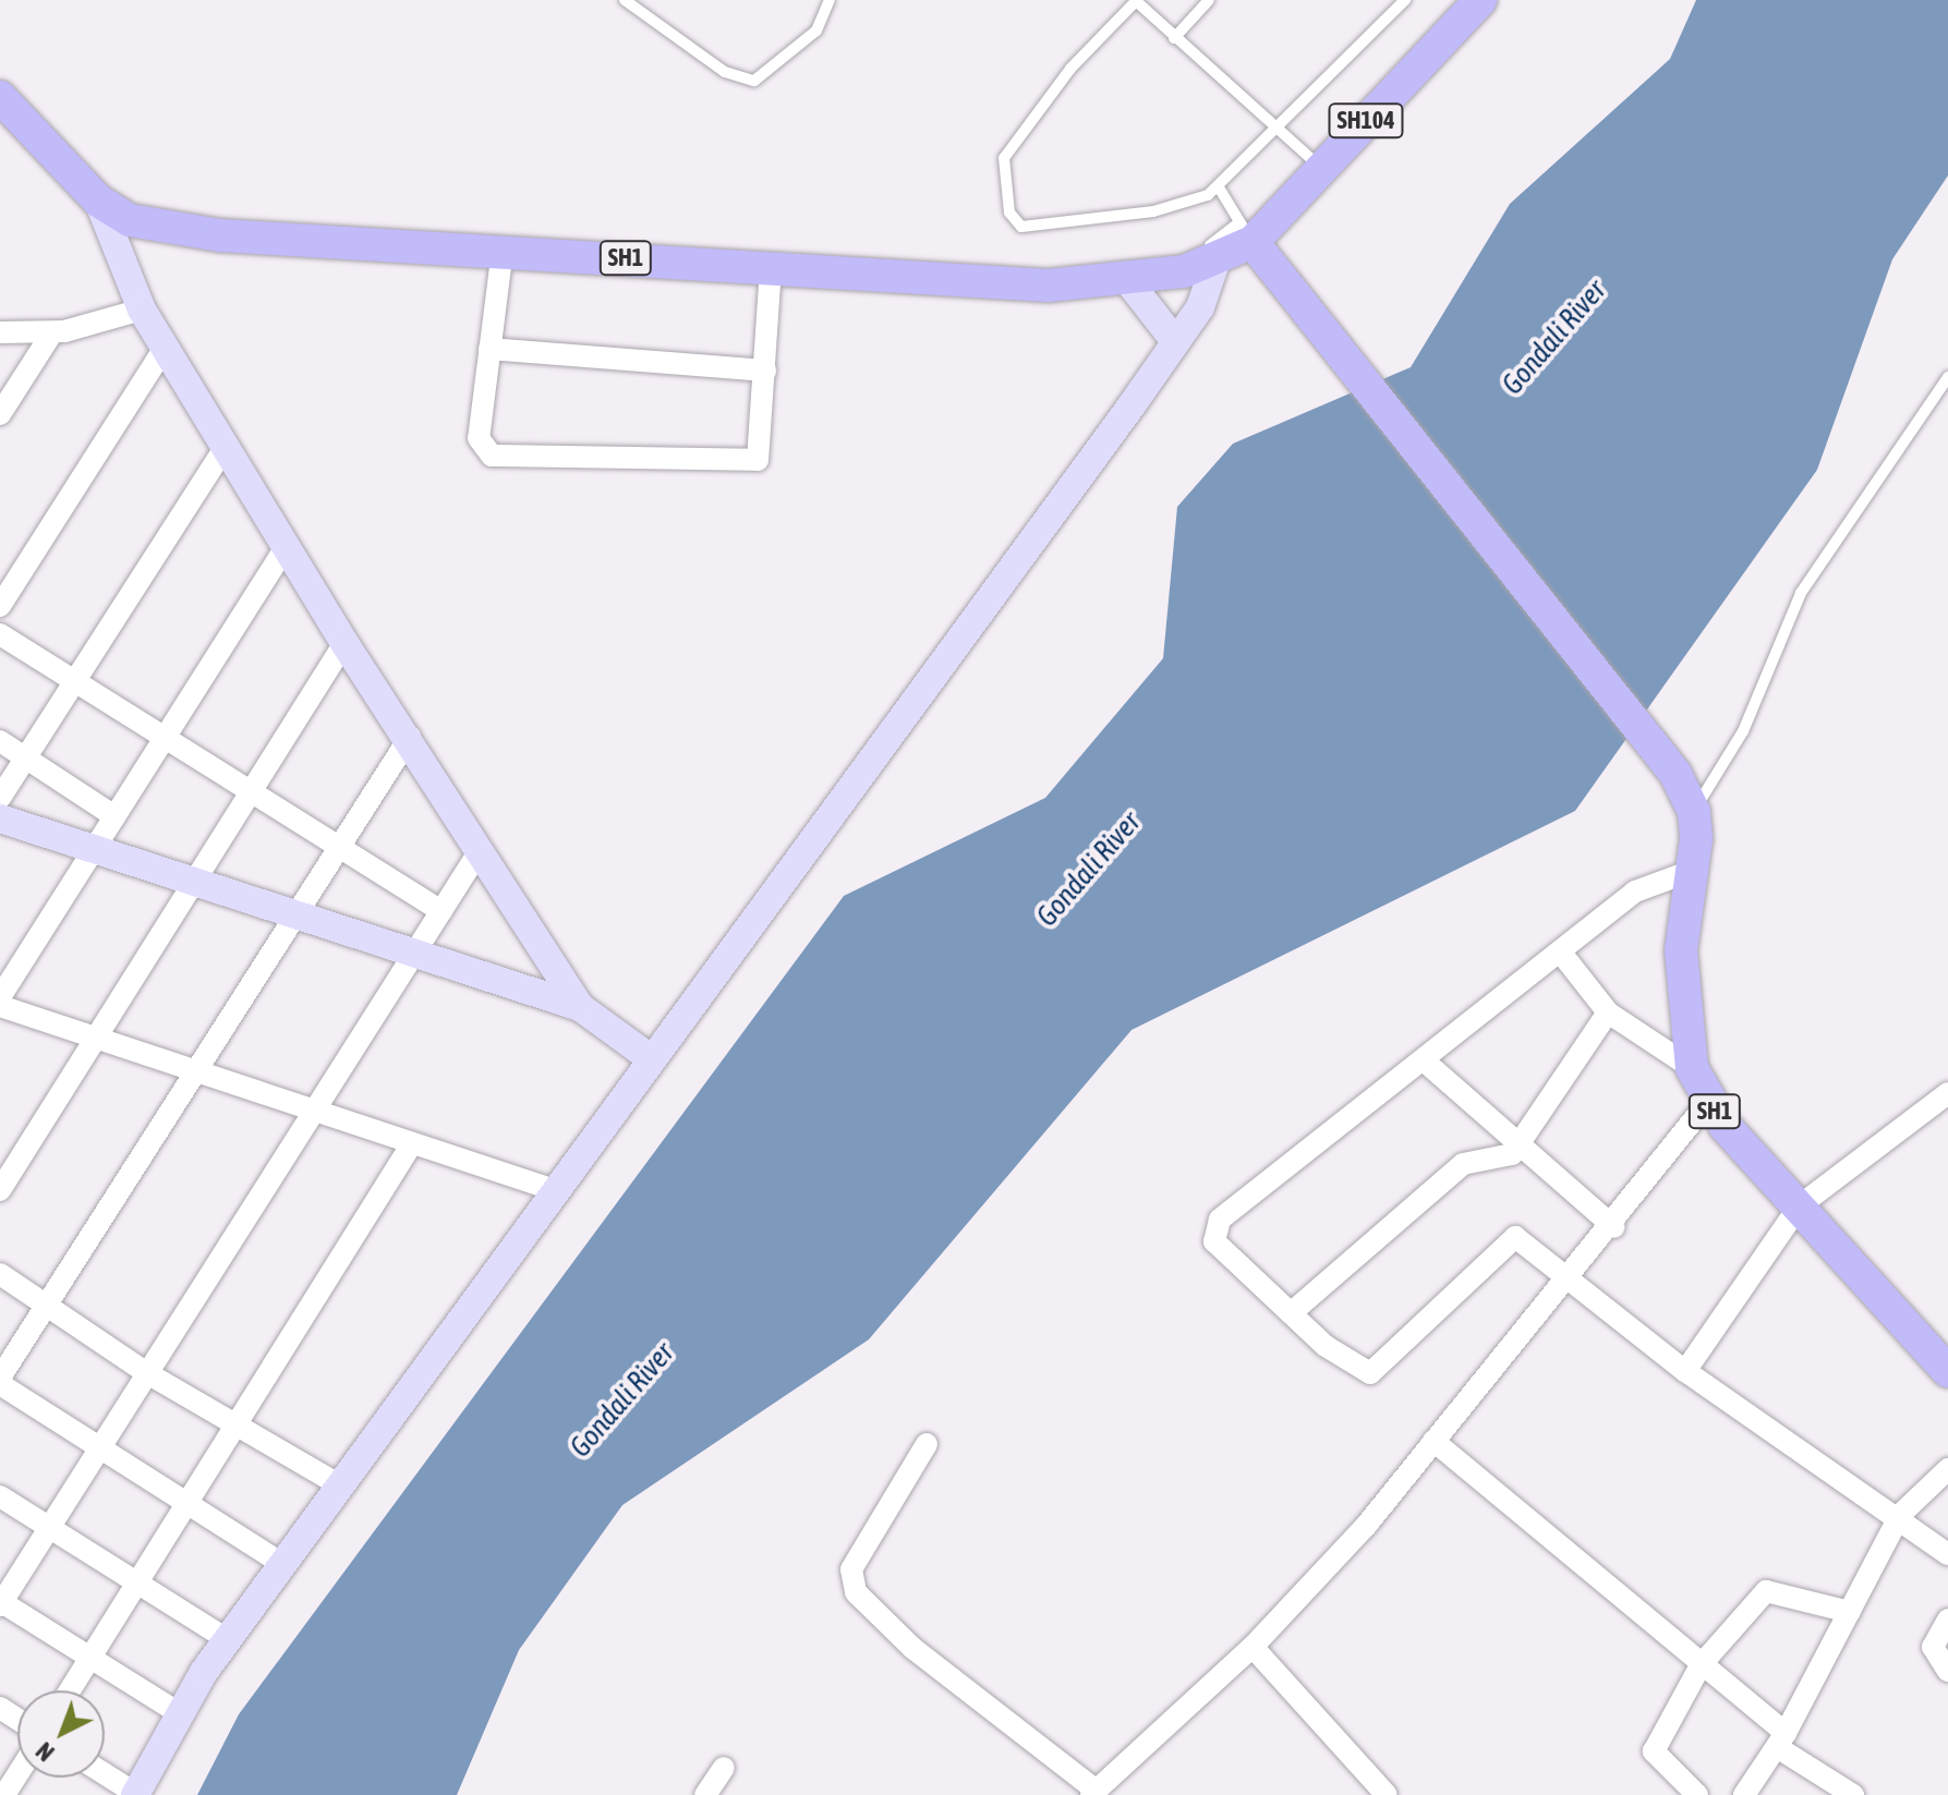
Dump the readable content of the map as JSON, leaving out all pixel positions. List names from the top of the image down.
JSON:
{
  "streets": {
    "main road": ["SH104", "SH1"]
  },
  "crossings": [
    ["SH104", "SH1"]
  ],
  "water": ["Gondali River"],
  "north": "bottom left"
}
